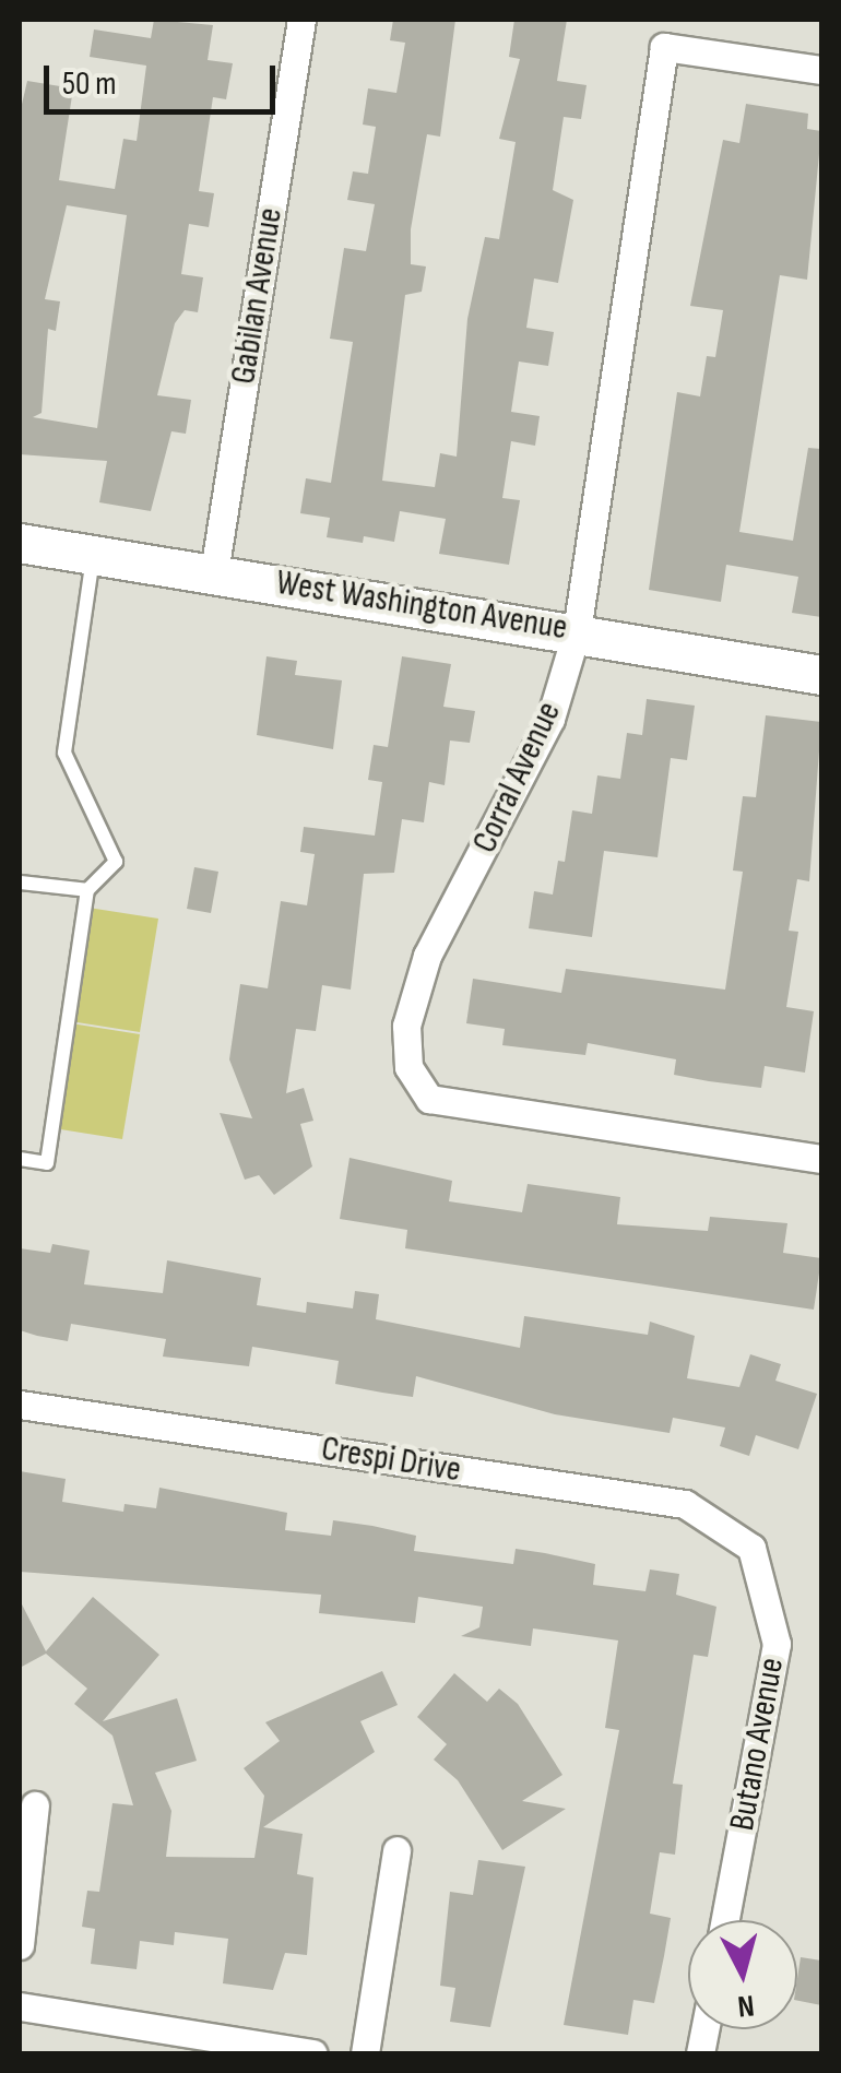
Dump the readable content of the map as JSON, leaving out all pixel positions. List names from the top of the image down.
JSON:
{
  "streets": {
    "street": [
      "Gabilan Avenue",
      "West Washington Avenue",
      "Corral Avenue",
      "Crespi Drive",
      "Butano Avenue"
    ]
  },
  "crossings": [
    ["Gabilan Avenue", "West Washington Avenue"],
    ["West Washington Avenue", "Corral Avenue"],
    ["Crespi Drive", "Butano Avenue"]
  ],
  "scale_bar": "50 m",
  "north": "bottom"
}
